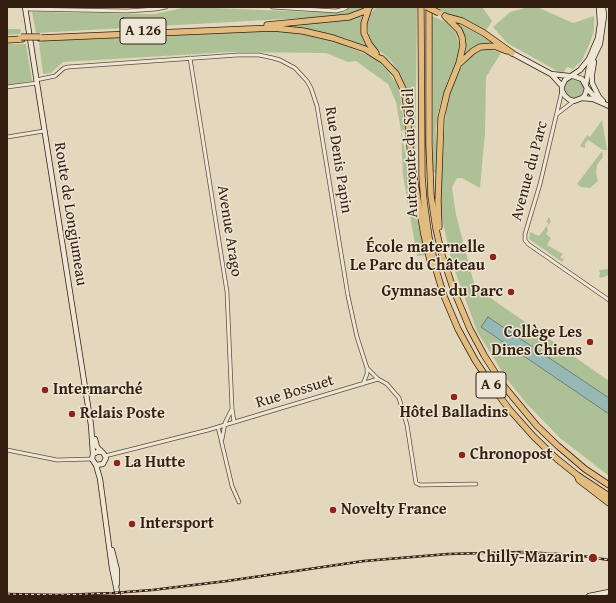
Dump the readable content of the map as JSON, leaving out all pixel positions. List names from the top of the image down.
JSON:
{
  "streets": {
    "highway": ["A 126", "Autoroute du Soleil", "A 6"],
    "street": [
      "Rue Denis Papin",
      "Avenue du Parc",
      "Route de Longjumeau",
      "Avenue Arago",
      "Rue Bossuet"
    ]
  },
  "crossings": [
    ["A 126", "Autoroute du Soleil"],
    ["Rue Denis Papin", "Route de Longjumeau"],
    ["Rue Denis Papin", "Avenue Arago"],
    ["Rue Denis Papin", "Rue Bossuet"],
    ["Route de Longjumeau", "Rue Bossuet"],
    ["Avenue Arago", "Rue Bossuet"]
  ],
  "places": [
    "École maternelle Le Parc du Château",
    "Gymnase du Parc",
    "Collège Les Dines Chiens",
    "Intermarché",
    "Hôtel Balladins",
    "Relais Poste",
    "Chronopost",
    "La Hutte",
    "Novelty France",
    "Intersport",
    "Chilly-Mazarin"
  ]
}
